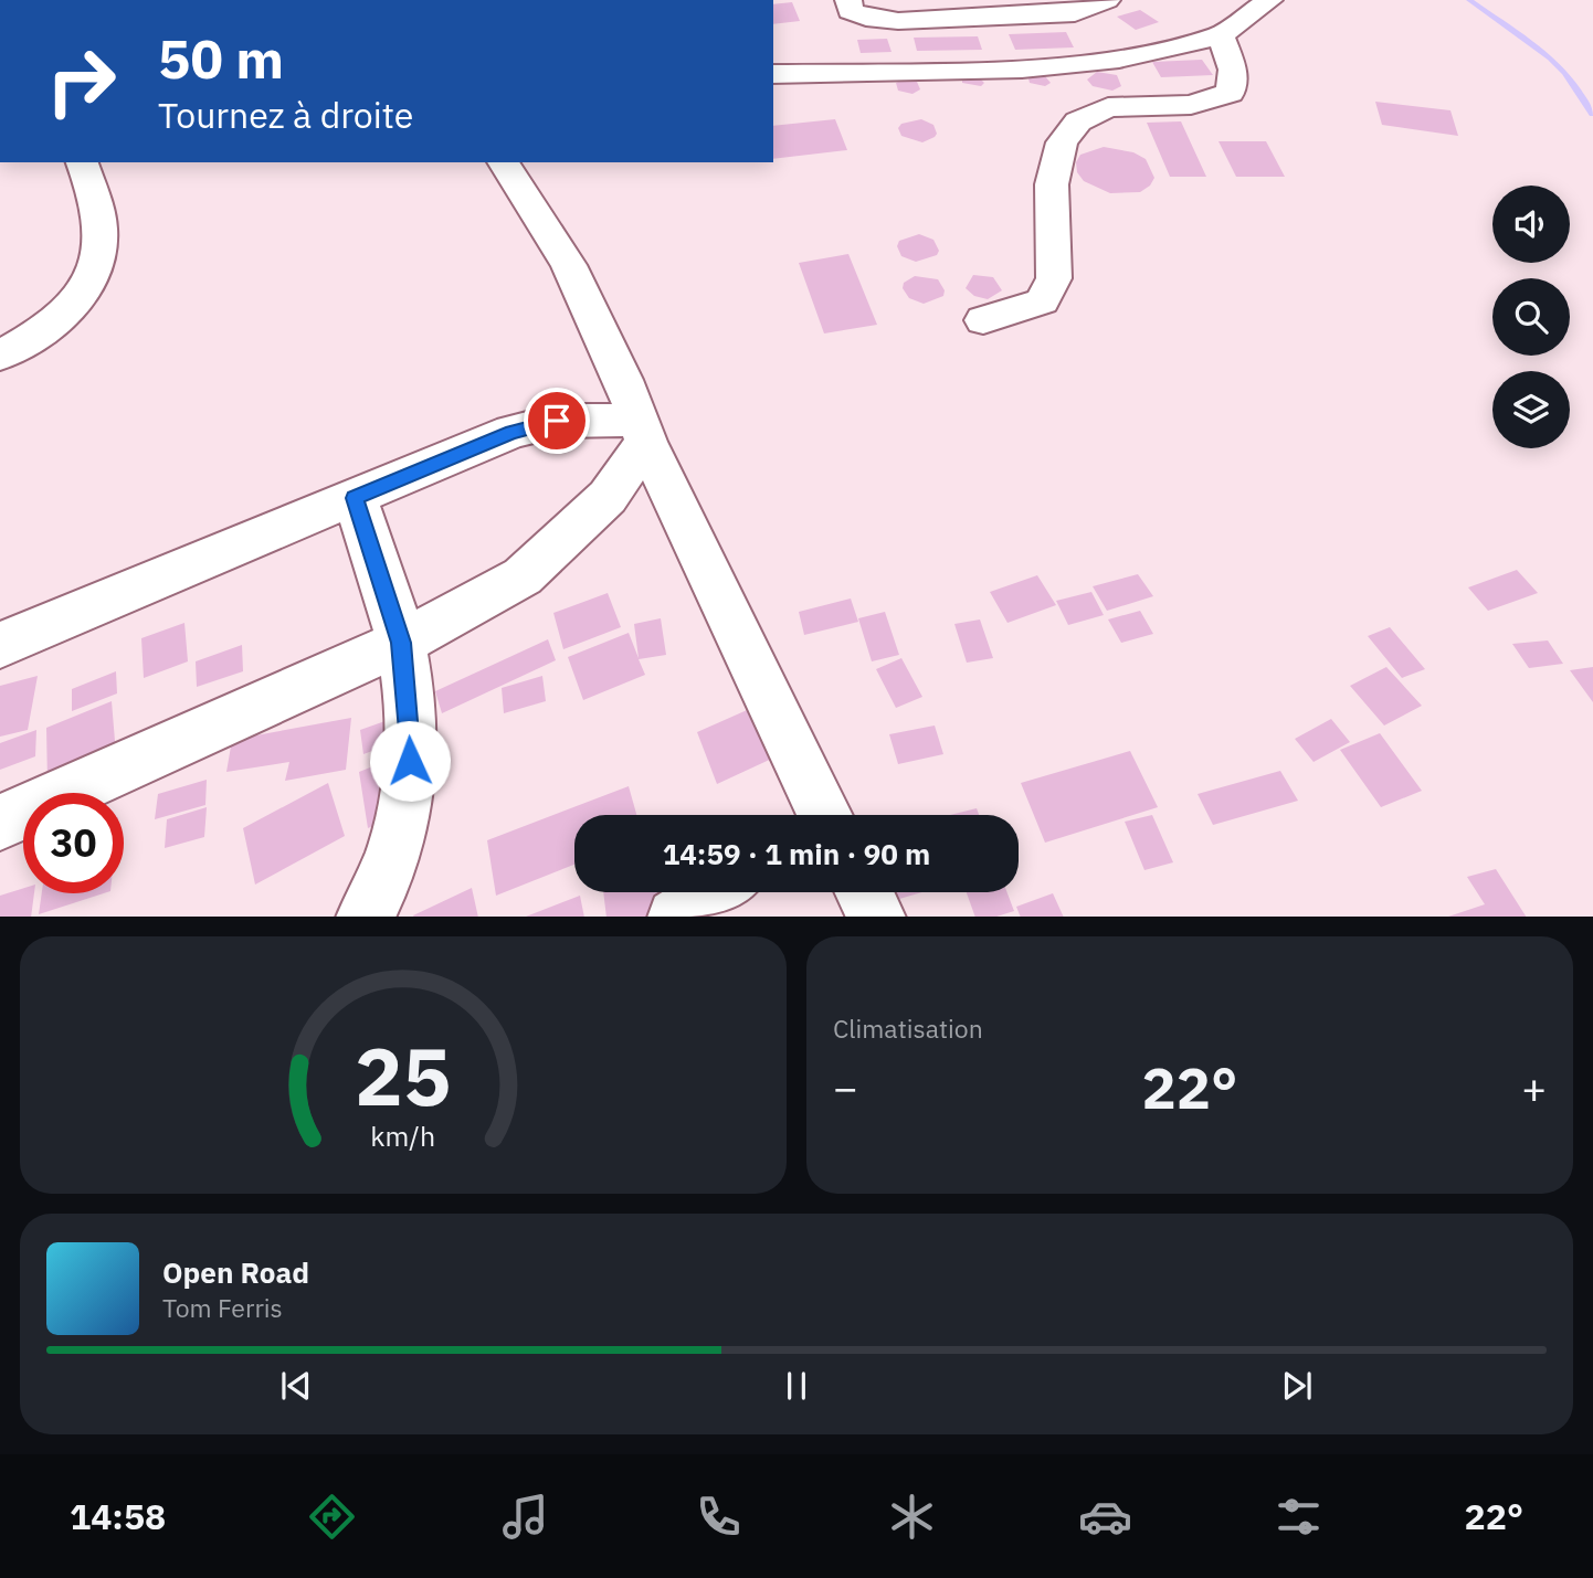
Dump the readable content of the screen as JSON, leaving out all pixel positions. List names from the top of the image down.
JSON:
{
  "page": {
    "turn": ["50 m", "Tournez à droite"],
    "limit": "30",
    "trip": "14:59 · 1 min · 90 m",
    "tile": "Climatisation",
    "heat": ["−", "22°", "+"],
    "song": ["Open Road", "Tom Ferris"],
    "tabs": ["14:58", "22°"],
    "gauge": ["25", "km/h"]
  }
}
